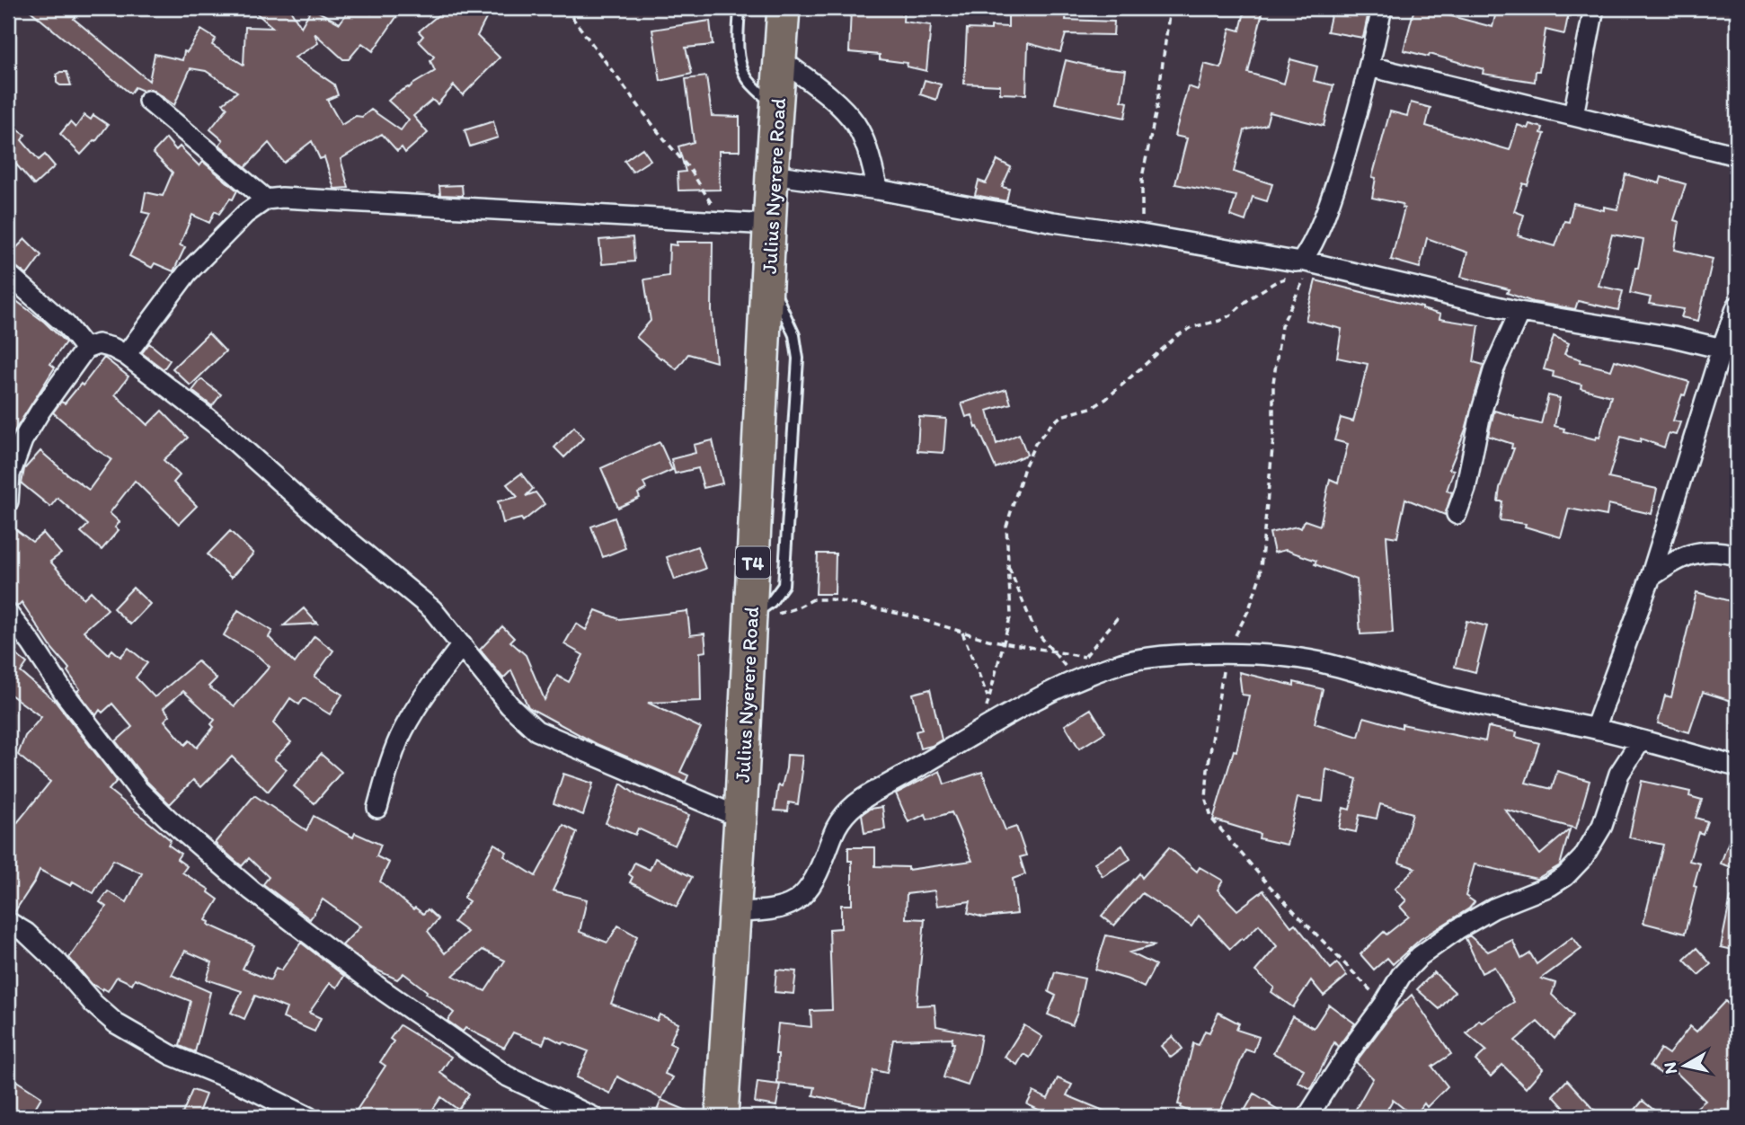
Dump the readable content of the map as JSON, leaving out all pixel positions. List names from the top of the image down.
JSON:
{
  "streets": {
    "highway": ["Julius Nyerere Road", "T4"]
  },
  "north": "left"
}
